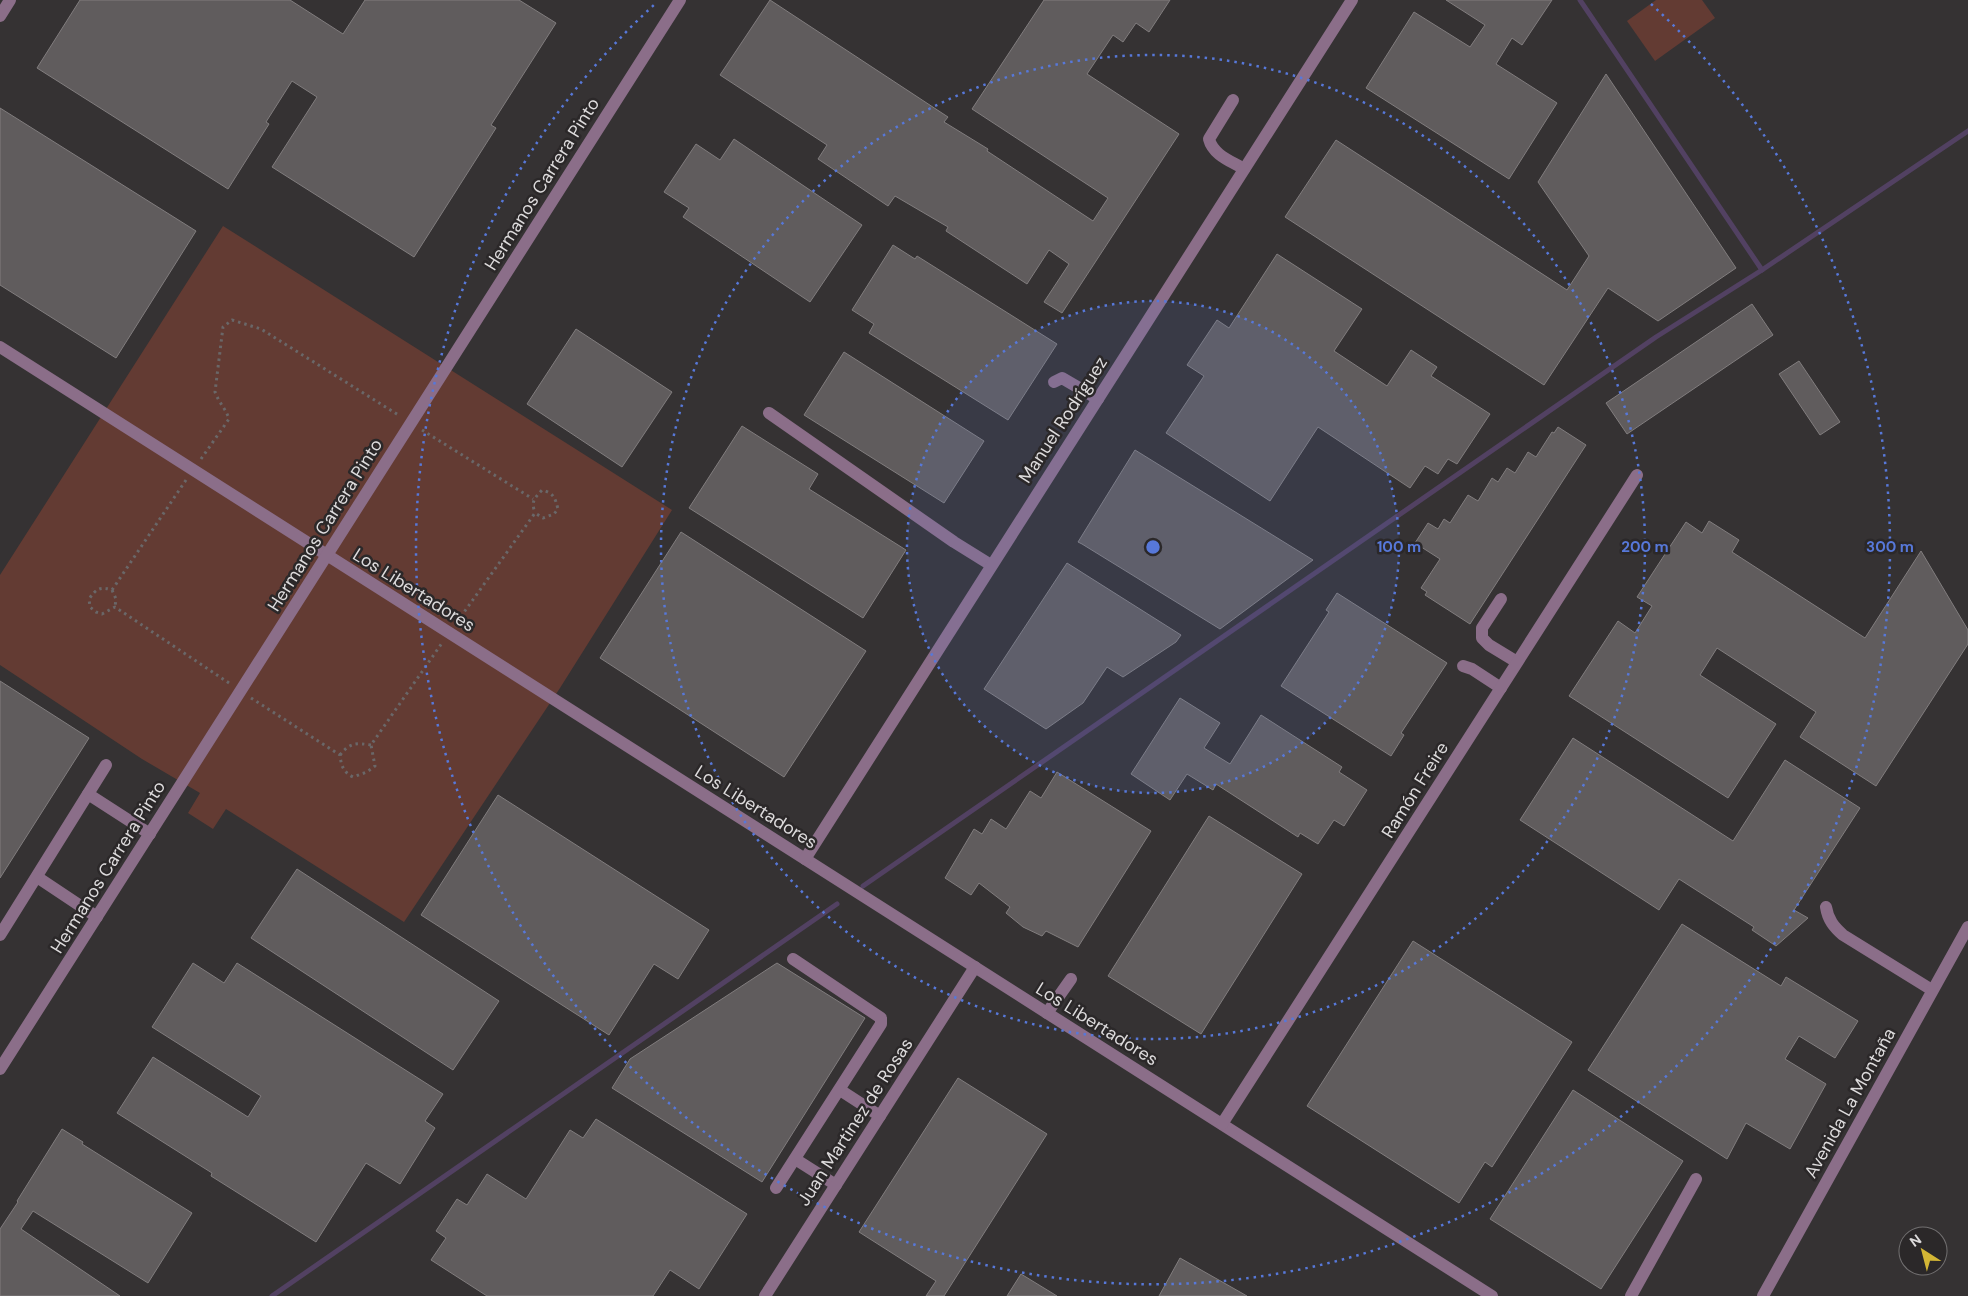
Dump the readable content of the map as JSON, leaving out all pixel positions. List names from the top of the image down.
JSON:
{
  "streets": {
    "street": [
      "Hermanos Carrera Pinto",
      "Manuel Rodríguez",
      "Los Libertadores",
      "Ramón Freire",
      "Avenida La Montaña",
      "Juan Martinez de Rosas"
    ]
  },
  "crossings": [
    ["Hermanos Carrera Pinto", "Los Libertadores"],
    ["Manuel Rodríguez", "Los Libertadores"],
    ["Los Libertadores", "Ramón Freire"],
    ["Los Libertadores", "Juan Martinez de Rosas"]
  ],
  "north": "top left",
  "rings": ["100 m", "200 m", "300 m"]
}
